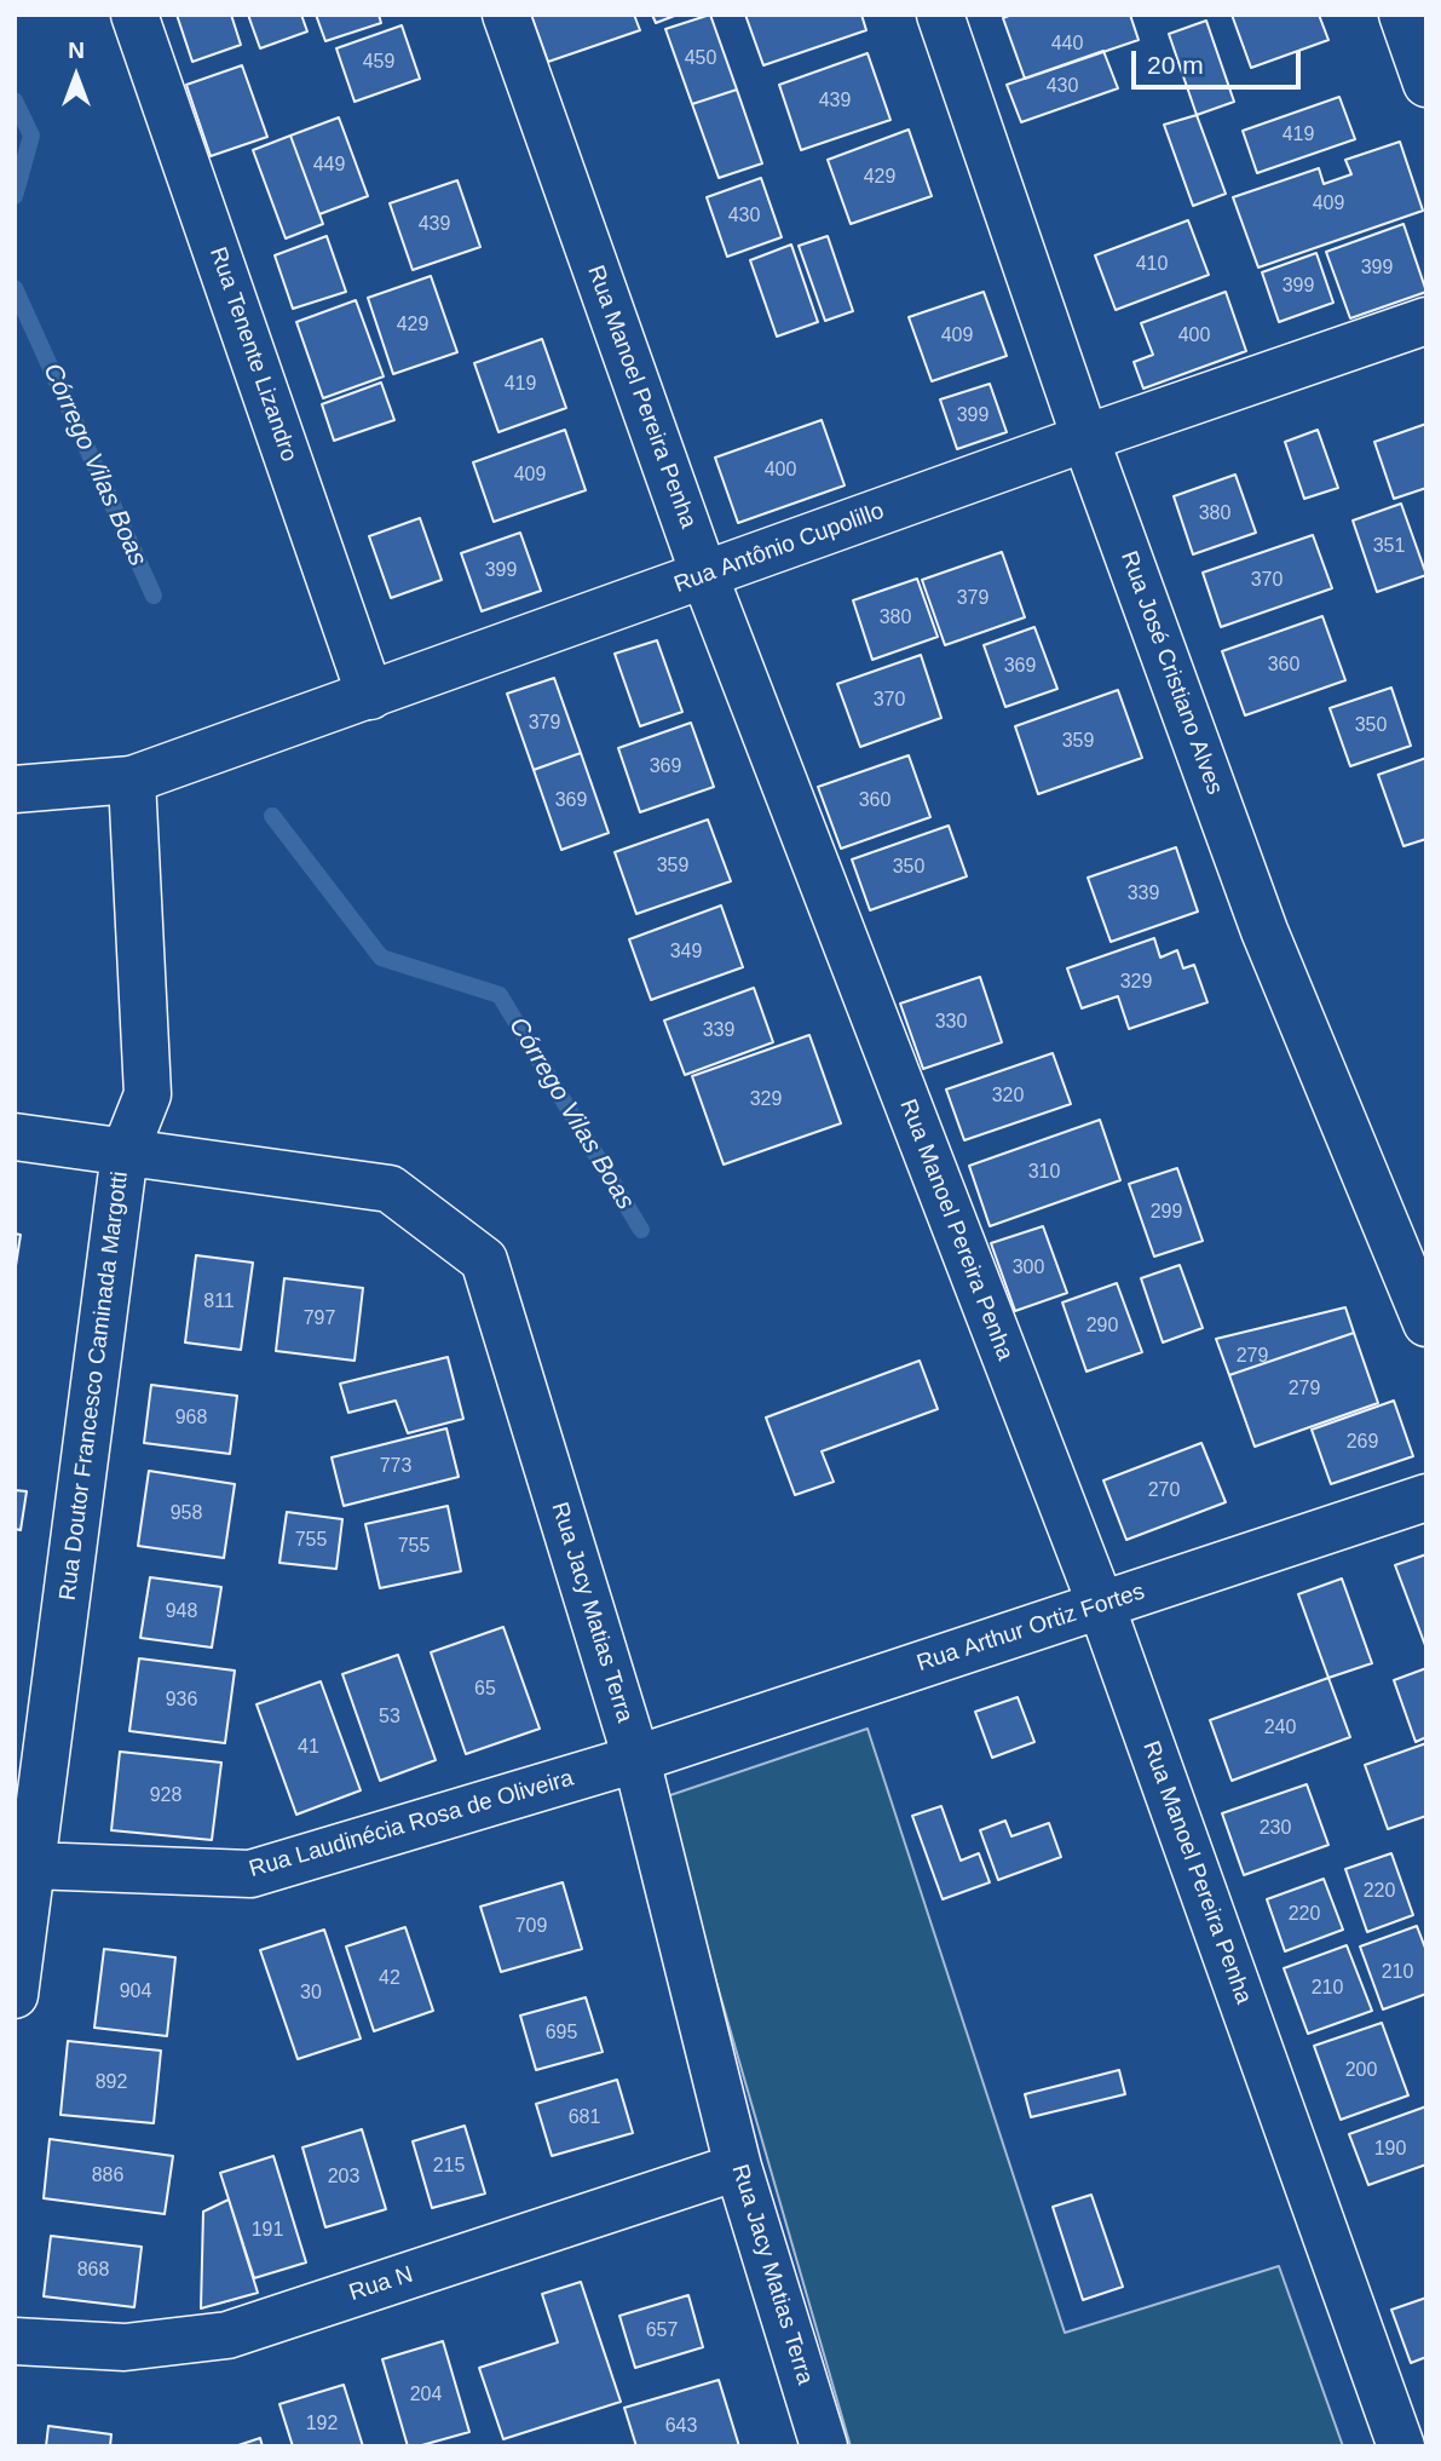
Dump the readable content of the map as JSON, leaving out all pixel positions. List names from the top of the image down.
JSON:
{
  "streets": {
    "street": [
      "Rua Tenente Lizandro",
      "Rua Manoel Pereira Penha",
      "Rua Antônio Cupolillo",
      "Rua José Cristiano Alves",
      "Rua Doutor Francesco Caminada Margotti",
      "Rua Jacy Matias Terra",
      "Rua Arthur Ortiz Fortes",
      "Rua Laudinécia Rosa de Oliveira",
      "Rua N"
    ]
  },
  "crossings": [
    ["Rua Tenente Lizandro", "Rua Antônio Cupolillo"],
    ["Rua Manoel Pereira Penha", "Rua Antônio Cupolillo"],
    ["Rua Manoel Pereira Penha", "Rua Arthur Ortiz Fortes"],
    ["Rua Antônio Cupolillo", "Rua José Cristiano Alves"],
    ["Rua Antônio Cupolillo", "Rua Doutor Francesco Caminada Margotti"],
    ["Rua Doutor Francesco Caminada Margotti", "Rua Jacy Matias Terra"],
    ["Rua Doutor Francesco Caminada Margotti", "Rua Laudinécia Rosa de Oliveira"],
    ["Rua Jacy Matias Terra", "Rua Arthur Ortiz Fortes"],
    ["Rua Jacy Matias Terra", "Rua Laudinécia Rosa de Oliveira"],
    ["Rua Jacy Matias Terra", "Rua N"],
    ["Rua Arthur Ortiz Fortes", "Rua Laudinécia Rosa de Oliveira"]
  ],
  "water": ["Córrego Vilas Boas"],
  "house_numbers": [
    "440",
    "450",
    "459",
    "430",
    "439",
    "419",
    "449",
    "429",
    "409",
    "430",
    "439",
    "410",
    "399",
    "399",
    "429",
    "409",
    "400",
    "419",
    "399",
    "400",
    "409",
    "380",
    "351",
    "399",
    "370",
    "379",
    "380",
    "360",
    "369",
    "370",
    "379",
    "350",
    "359",
    "369",
    "369",
    "360",
    "359",
    "350",
    "339",
    "349",
    "329",
    "330",
    "339",
    "320",
    "329",
    "310",
    "299",
    "300",
    "811",
    "797",
    "290",
    "279",
    "279",
    "968",
    "269",
    "773",
    "270",
    "958",
    "755",
    "755",
    "948",
    "65",
    "936",
    "53",
    "240",
    "41",
    "928",
    "230",
    "220",
    "220",
    "709",
    "210",
    "42",
    "210",
    "904",
    "30",
    "695",
    "200",
    "892",
    "681",
    "190",
    "215",
    "886",
    "203",
    "191",
    "868",
    "657",
    "204",
    "192",
    "643"
  ],
  "scale_bar": "20 m",
  "north": "top"
}
